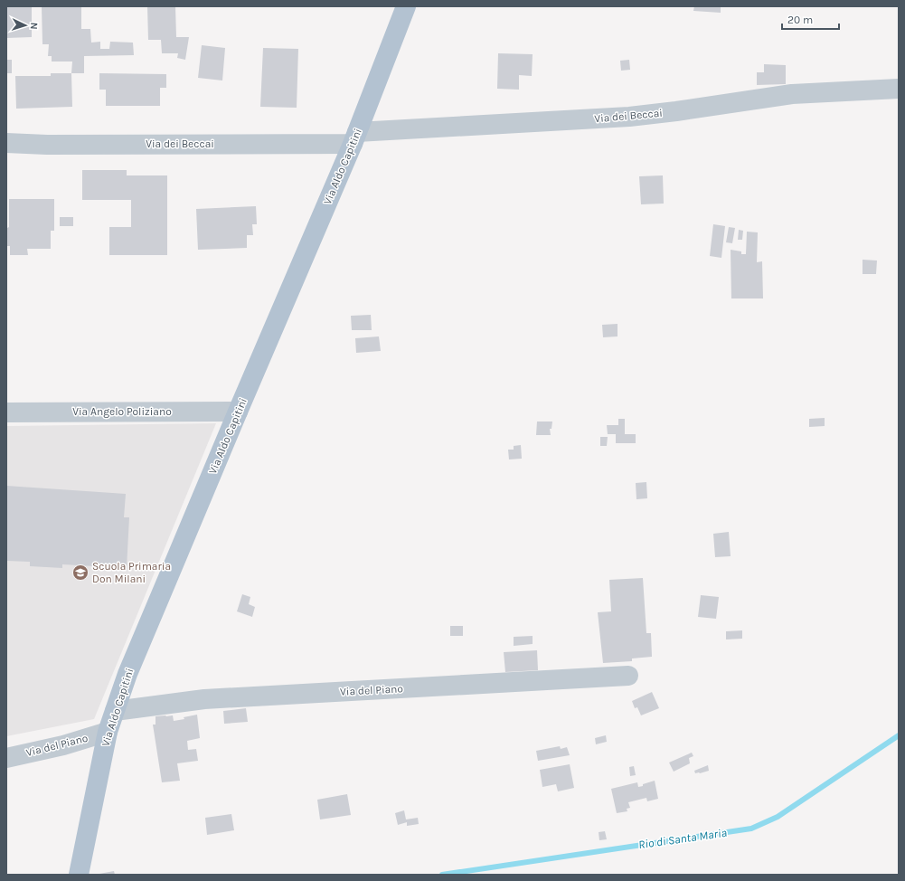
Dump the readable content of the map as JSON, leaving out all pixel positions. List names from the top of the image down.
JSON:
{
  "streets": {
    "main road": ["Via Aldo Capitini"],
    "street": ["Via dei Beccai", "Via Angelo Poliziano", "Via del Piano"]
  },
  "crossings": [
    ["Via dei Beccai", "Via Aldo Capitini"],
    ["Via Aldo Capitini", "Via Angelo Poliziano"],
    ["Via Aldo Capitini", "Via del Piano"]
  ],
  "water": ["Rio di Santa Maria"],
  "places": {
    "school or university": ["Scuola Primaria Don Milani"]
  },
  "scale_bar": "20 m",
  "north": "right"
}
